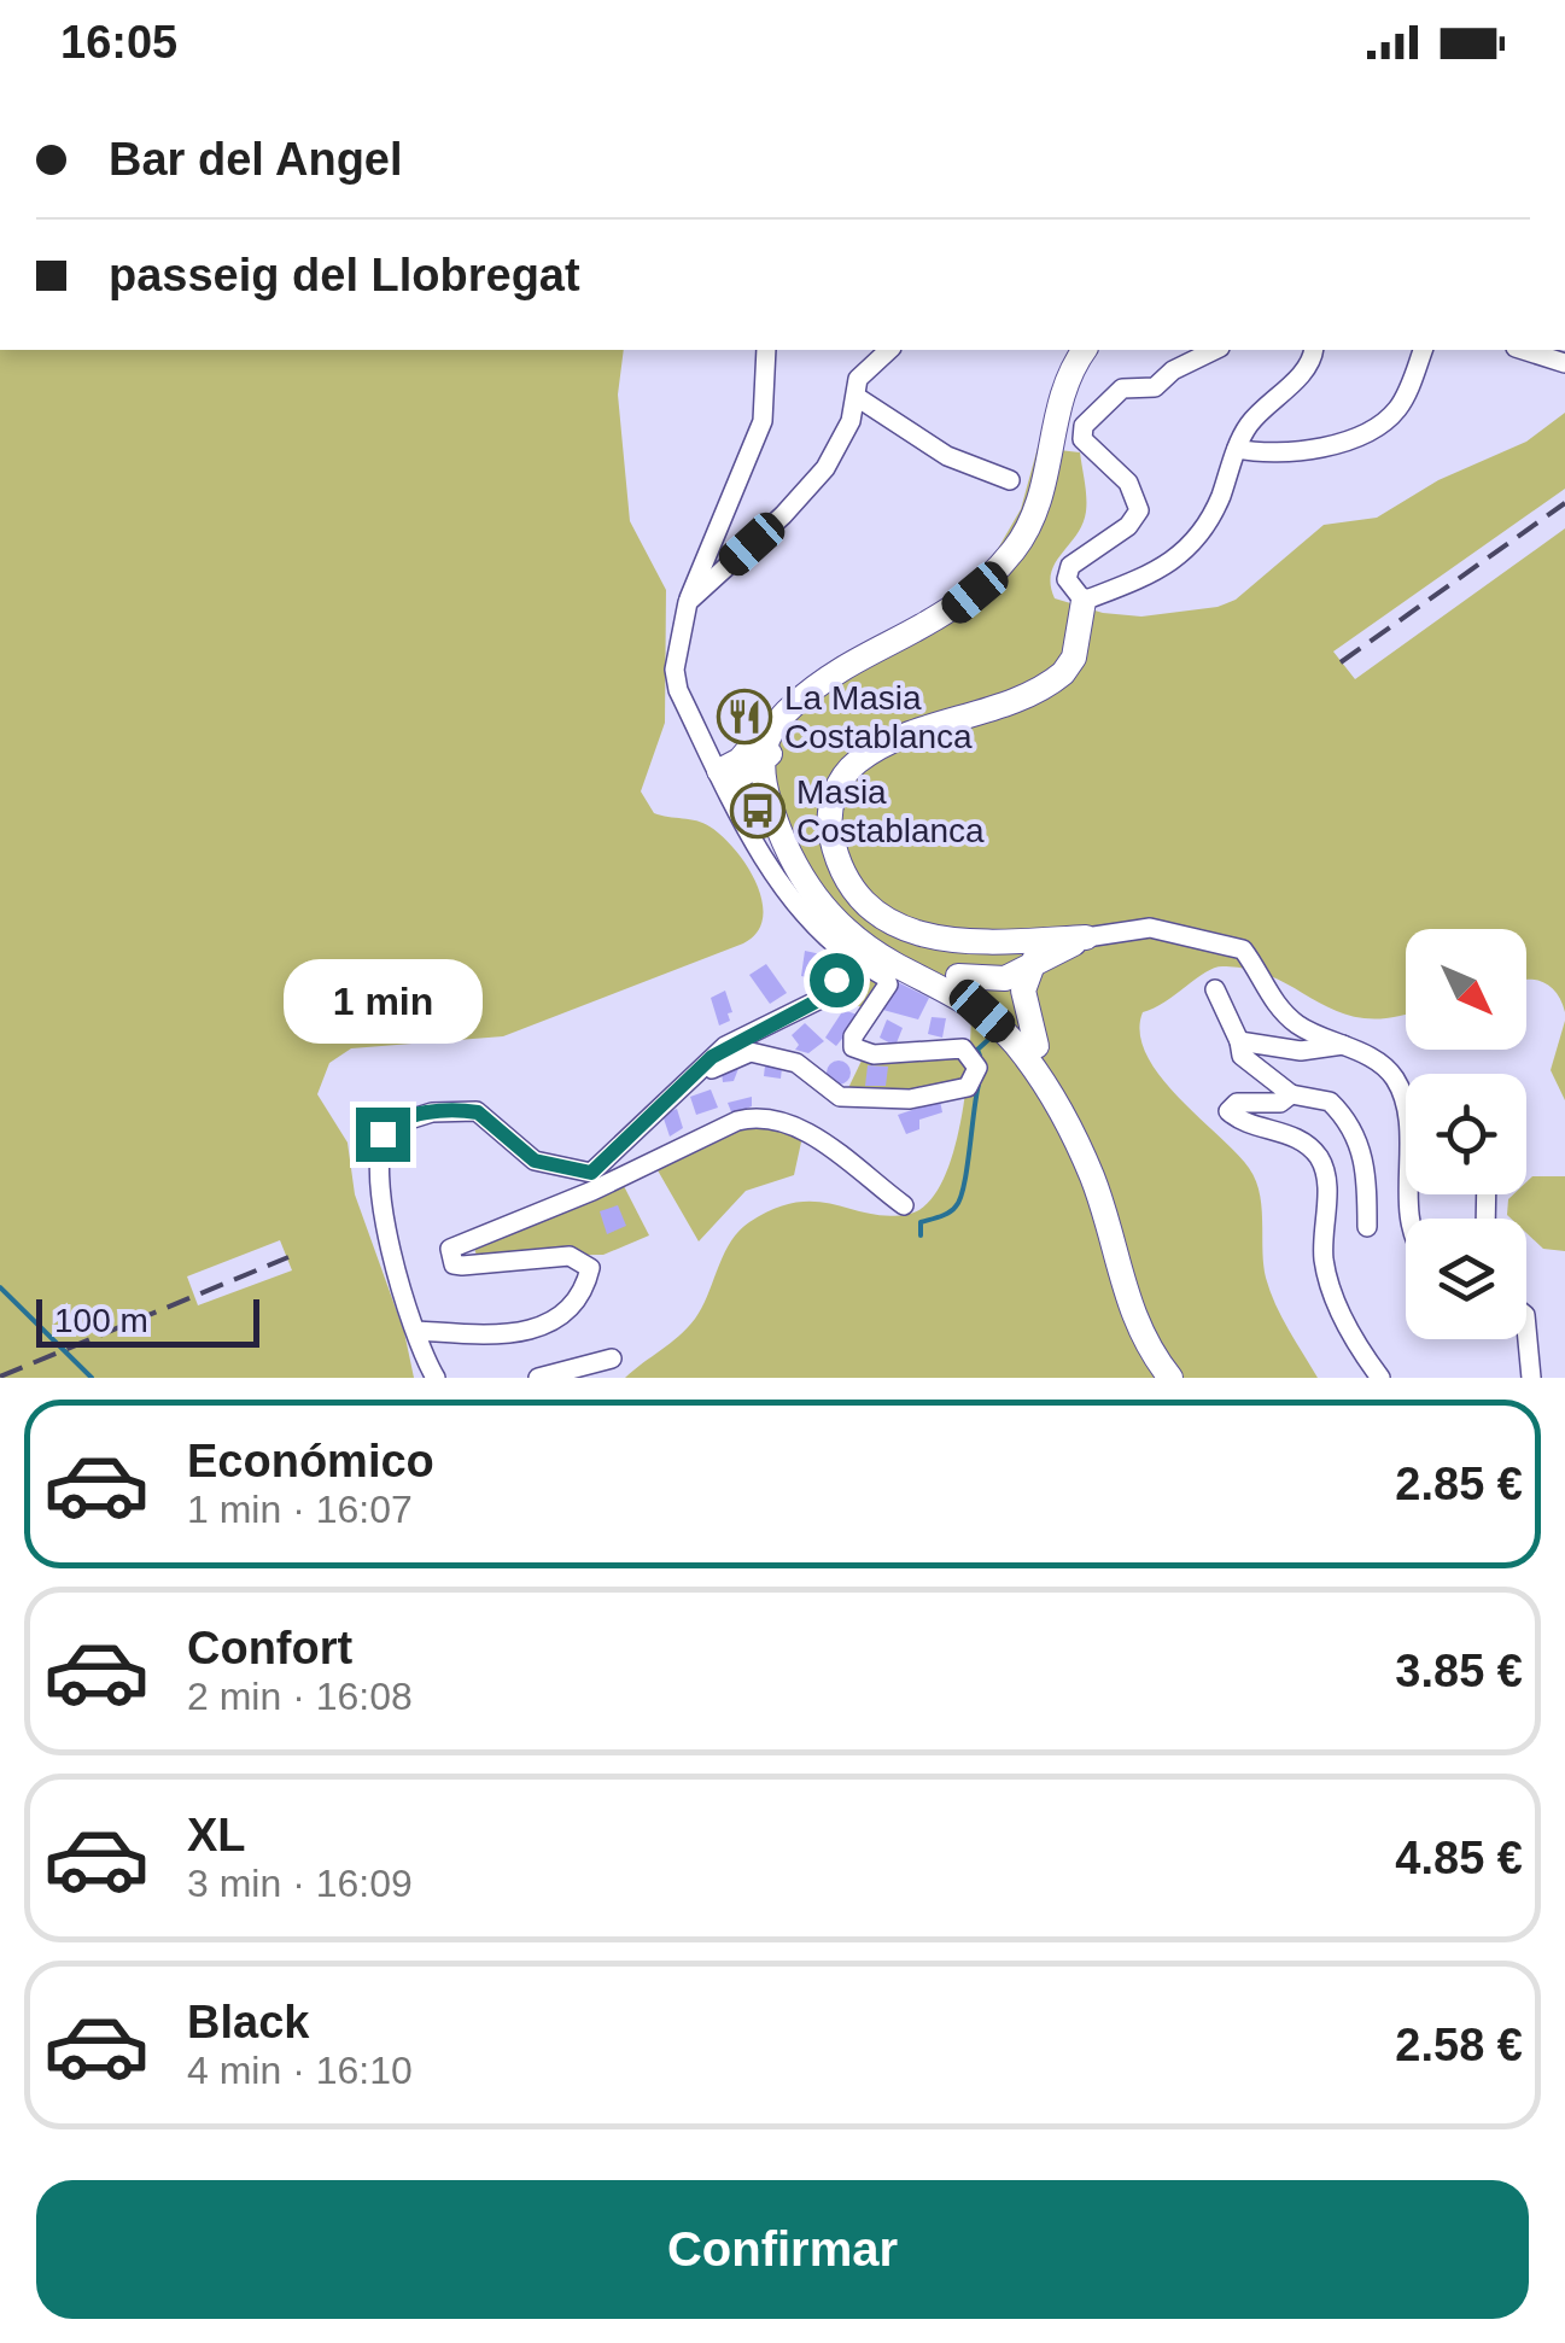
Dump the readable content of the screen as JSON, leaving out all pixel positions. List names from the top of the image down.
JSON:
{
  "places": {
    "restaurant": ["La Masia Costablanca"],
    "bus stop": ["Masia Costablanca"]
  },
  "scale_bar": "100 m",
  "north": "bottom right",
  "page": {
    "status": "16:05",
    "banner": ["Bar del Angel", "passeig del Llobregat"],
    "bubble": "1 min",
    "scale": "100 m",
    "list": [
      {
        "name": "Económico",
        "note": "1 min · 16:07",
        "value": "2.85 €"
      },
      {
        "name": "Confort",
        "note": "2 min · 16:08",
        "value": "3.85 €"
      },
      {
        "name": "XL",
        "note": "3 min · 16:09",
        "value": "4.85 €"
      },
      {
        "name": "Black",
        "note": "4 min · 16:10",
        "value": "2.58 €"
      }
    ],
    "buttons": "Confirmar"
  }
}
